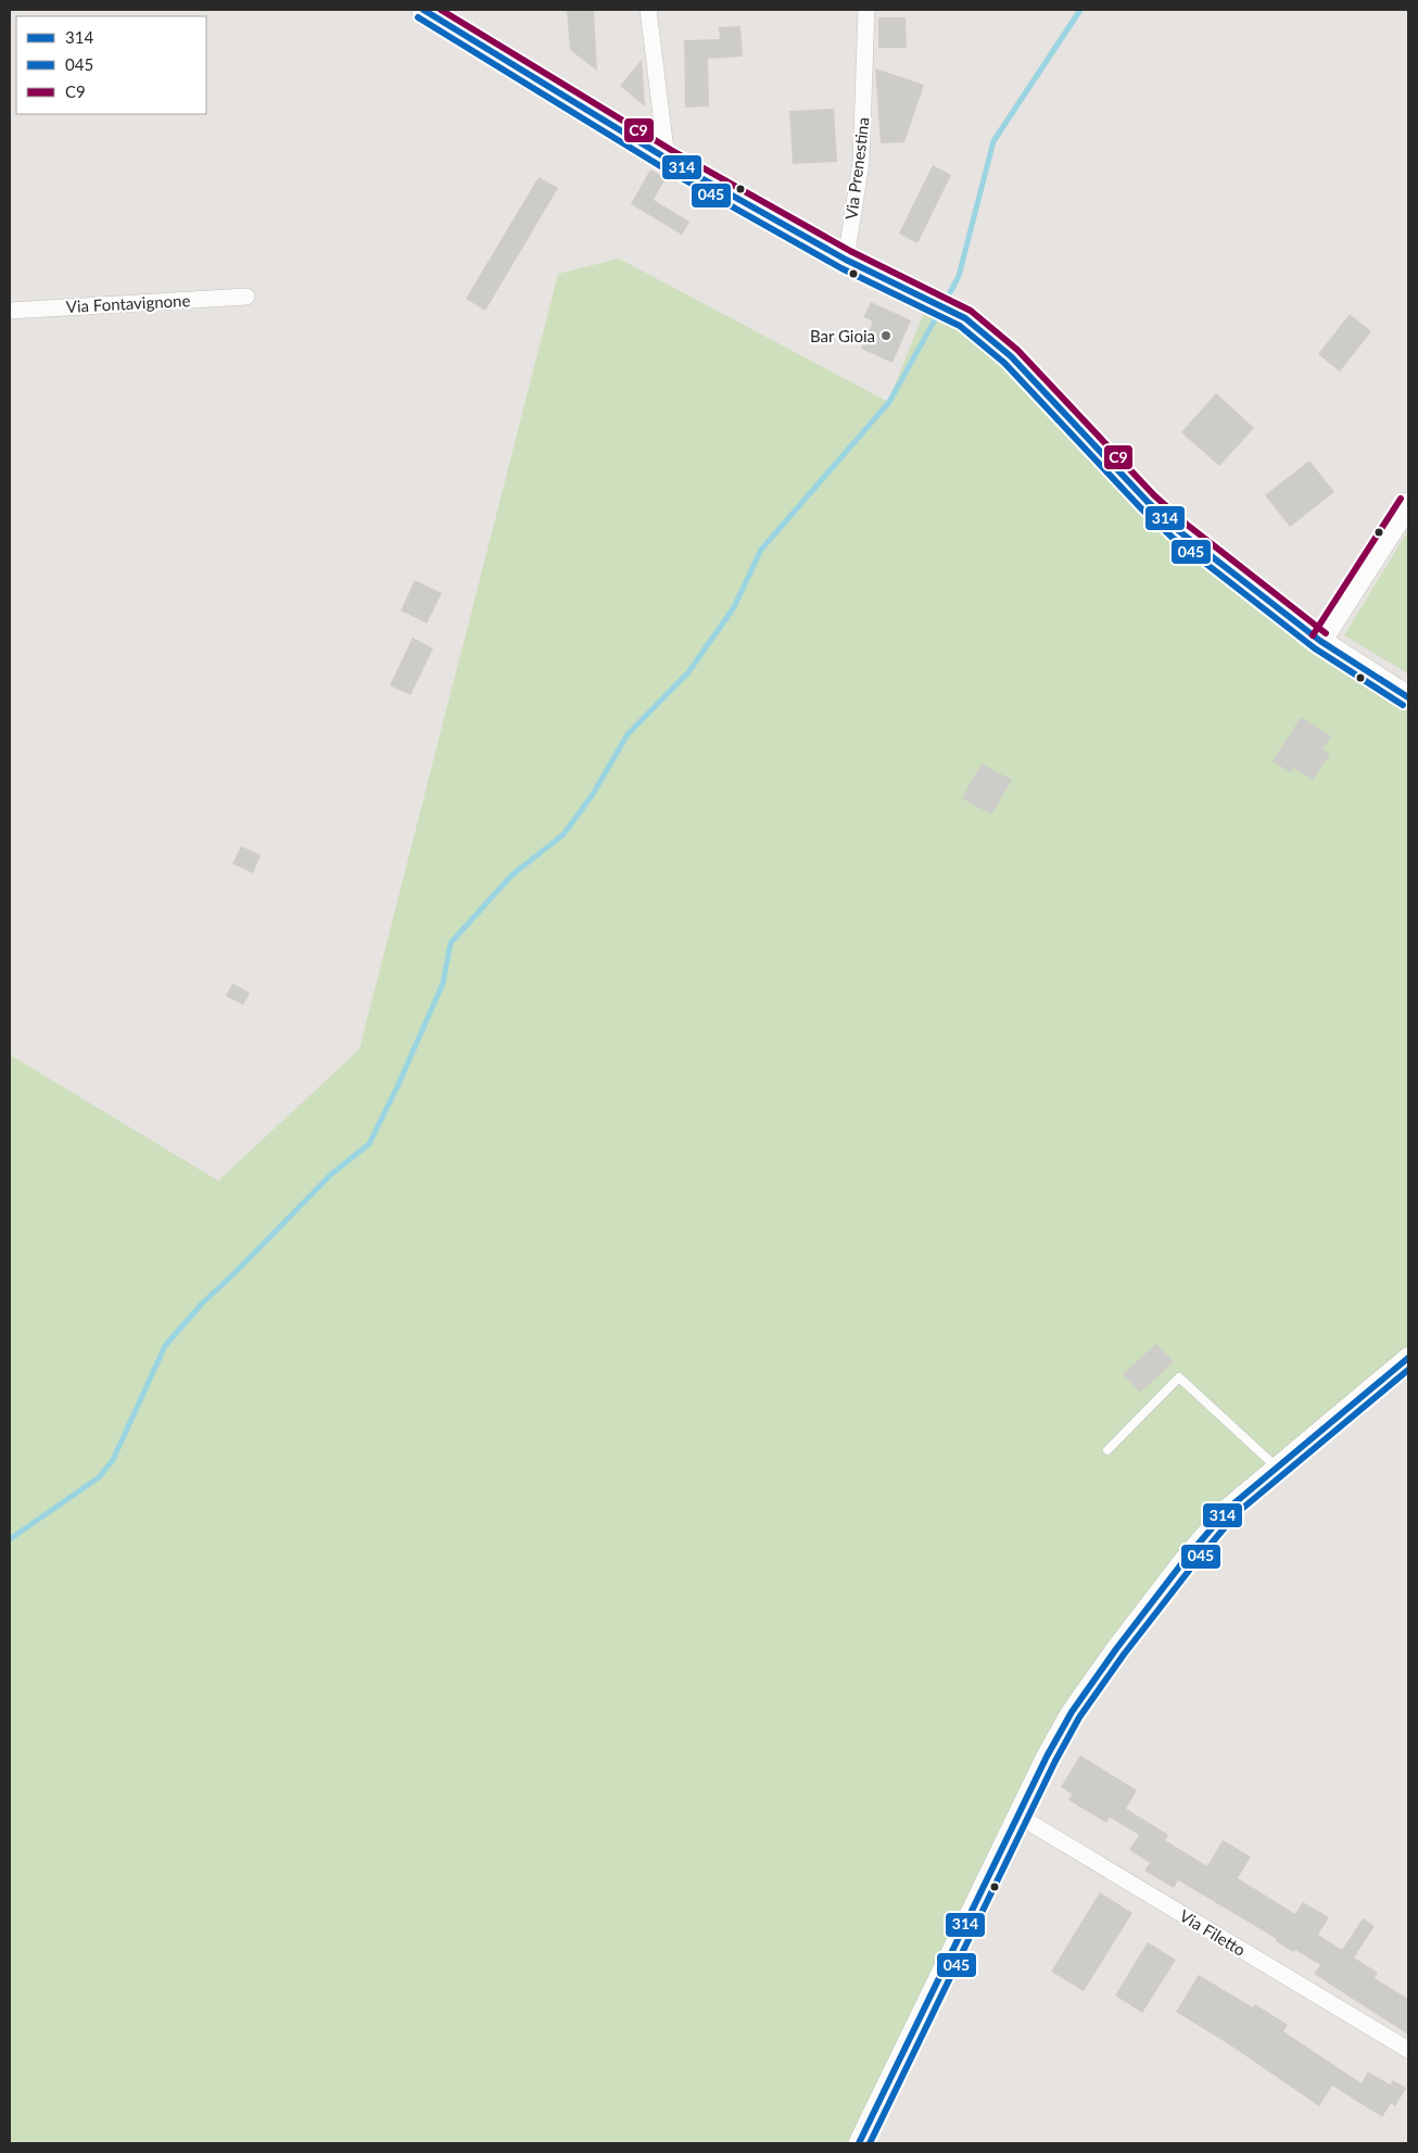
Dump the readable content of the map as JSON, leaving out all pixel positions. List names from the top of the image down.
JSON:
{
  "streets": {
    "street": ["Via Prenestina", "Via Fontavignone", "Via Filetto"]
  },
  "places": ["Bar Gioia"],
  "lines": ["transit line 314", "transit line C9", "transit line 045"],
  "legend": ["314", "045", "C9"]
}
